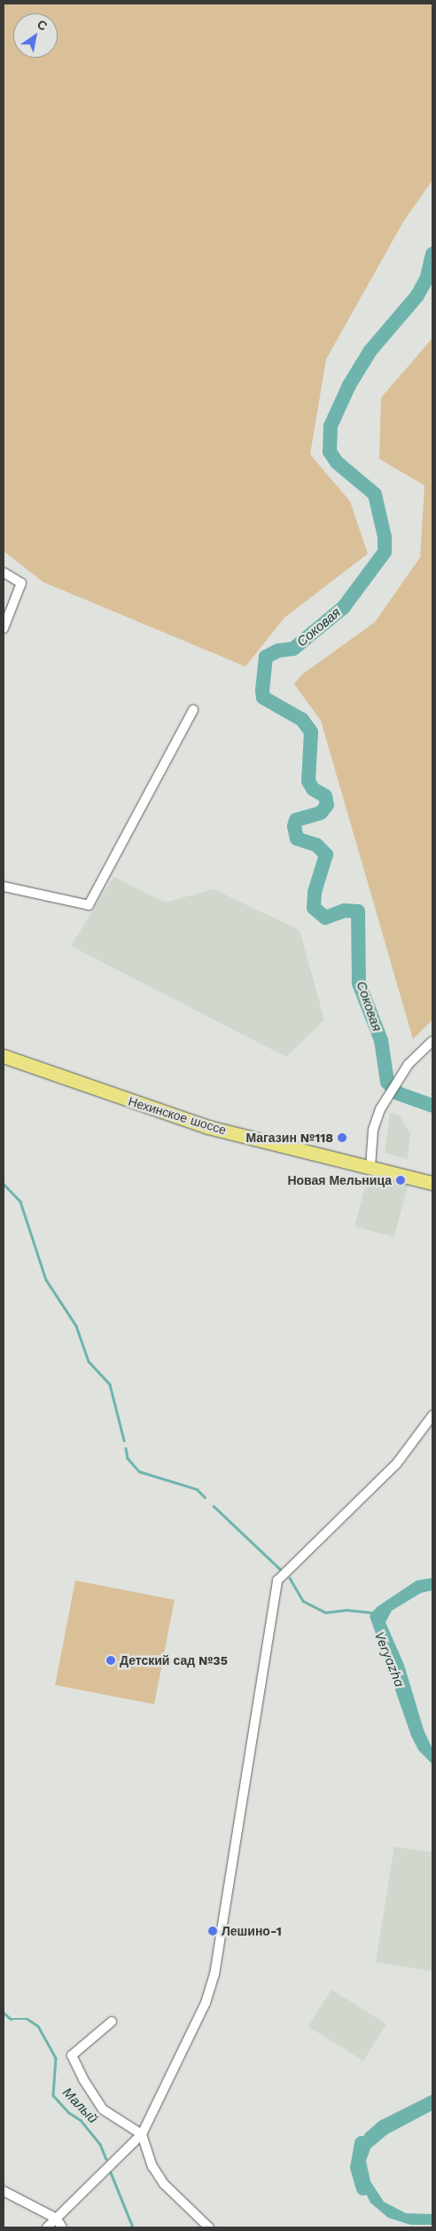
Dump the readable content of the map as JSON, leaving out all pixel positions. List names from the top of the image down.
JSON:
{
  "streets": {
    "main road": ["Нехинское шоссе"]
  },
  "water": ["Соковая", "Veryazha", "Малый"],
  "places": [
    "Магазин №118",
    "Новая Мельница",
    "Детский сад №35",
    "Лешино-1"
  ],
  "north": "top right"
}
